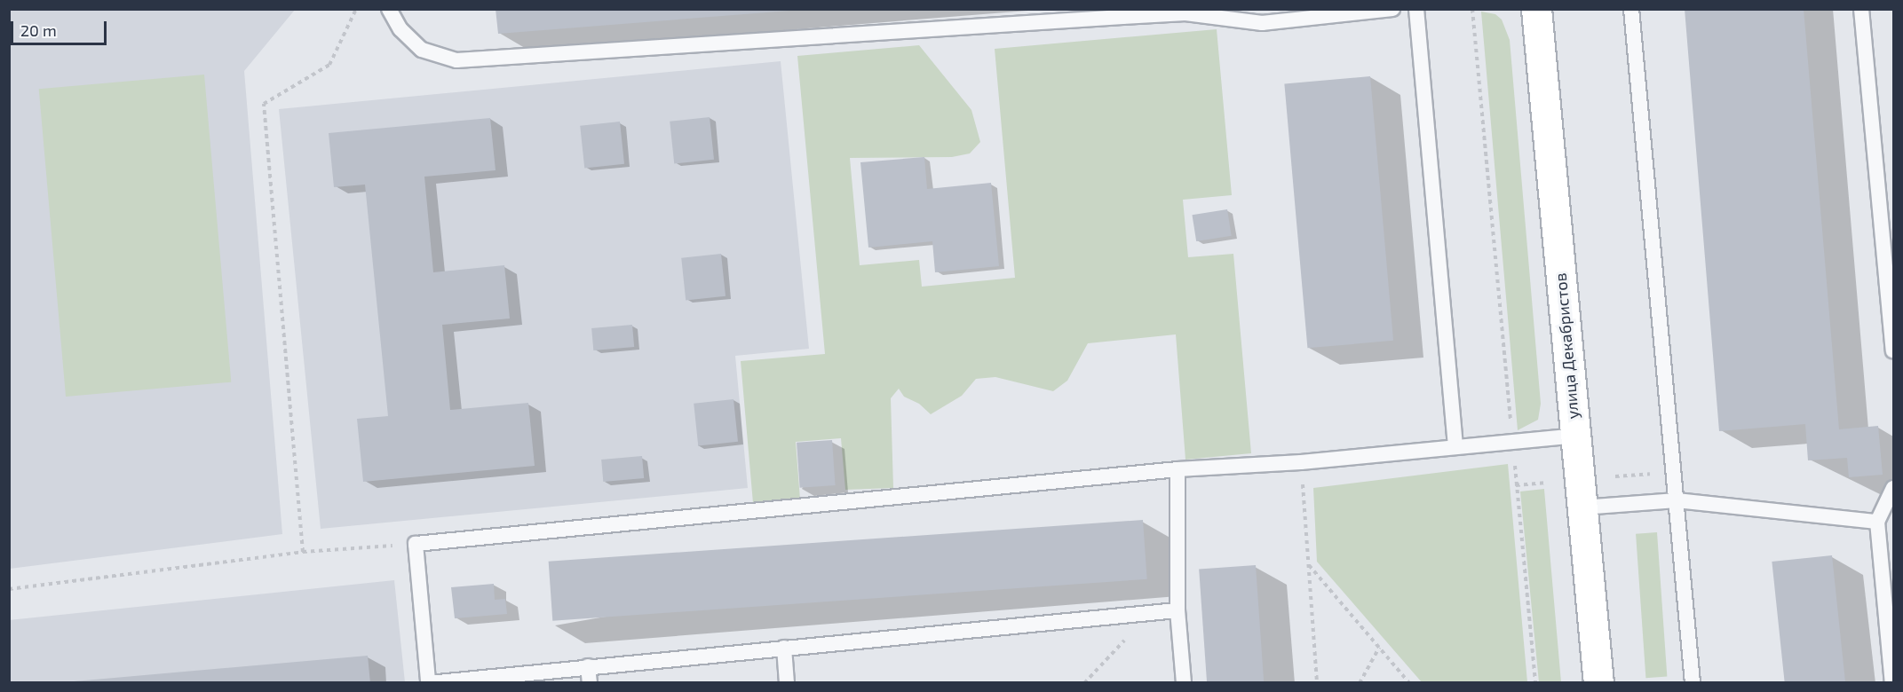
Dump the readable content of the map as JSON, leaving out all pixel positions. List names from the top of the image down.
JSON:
{
  "streets": {
    "main road": ["улица Декабристов"]
  },
  "scale_bar": "20 m"
}
